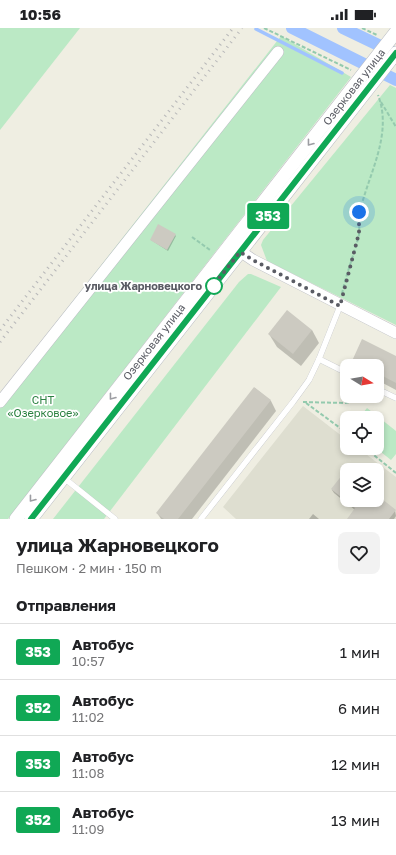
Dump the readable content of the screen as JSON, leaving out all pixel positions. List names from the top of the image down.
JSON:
{
  "streets": {
    "street": ["Озерковая улица"]
  },
  "parks": ["СНТ «Озерковое»"],
  "places": ["улица Жарновецкого"],
  "lines": ["bus line 353"],
  "north": "right",
  "page": {
    "status": "10:56",
    "on_map": "353",
    "heading": [
      ["улица Жарновецкого", "Пешком · 2 мин · 150 m"],
      "Отправления"
    ],
    "list": [
      {
        "mark": "353",
        "name": "Автобус",
        "note": "10:57",
        "value": "1 мин"
      },
      {
        "mark": "352",
        "name": "Автобус",
        "note": "11:02",
        "value": "6 мин"
      },
      {
        "mark": "353",
        "name": "Автобус",
        "note": "11:08",
        "value": "12 мин"
      },
      {
        "mark": "352",
        "name": "Автобус",
        "note": "11:09",
        "value": "13 мин"
      }
    ]
  }
}
